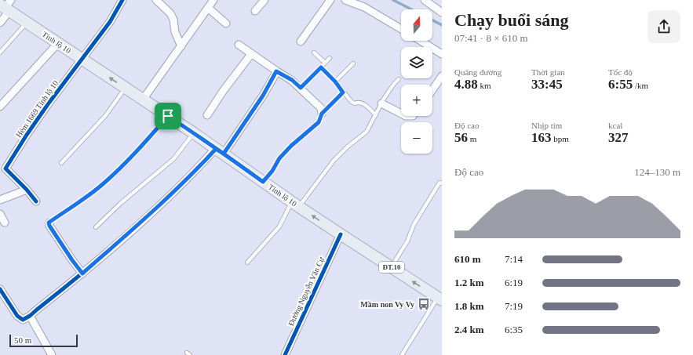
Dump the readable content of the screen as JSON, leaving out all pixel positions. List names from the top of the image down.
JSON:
{
  "streets": {
    "main road": ["Tỉnh lộ 10", "ĐT.10"],
    "street": ["Hẻm 1669 Tỉnh lộ 10", "Đường Nguyễn Văn Cự"]
  },
  "crossings": [
    ["Tỉnh lộ 10", "Hẻm 1669 Tỉnh lộ 10"],
    ["Tỉnh lộ 10", "Đường Nguyễn Văn Cự"]
  ],
  "places": {
    "bus stop": ["Mầm non Vy Vy"]
  },
  "scale_bar": "50 m",
  "north": "top",
  "page": {
    "heading": ["Chạy buổi sáng", "07:41 · 8 × 610 m"],
    "map_buttons": ["+", "−"],
    "stats": [
      ["Quãng đường", "4.88 km"],
      ["Thời gian", "33:45"],
      ["Tốc độ", "6:55 /km"],
      ["Độ cao", "56 m"],
      ["Nhịp tim", "163 bpm"],
      ["kcal", "327"]
    ],
    "chart": ["Độ cao", "124–130 m"],
    "list": [
      {
        "name": "610 m",
        "note": "7:14"
      },
      {
        "name": "1.2 km",
        "note": "6:19"
      },
      {
        "name": "1.8 km",
        "note": "7:19"
      },
      {
        "name": "2.4 km",
        "note": "6:35"
      }
    ],
    "scale": "50 m"
  }
}
